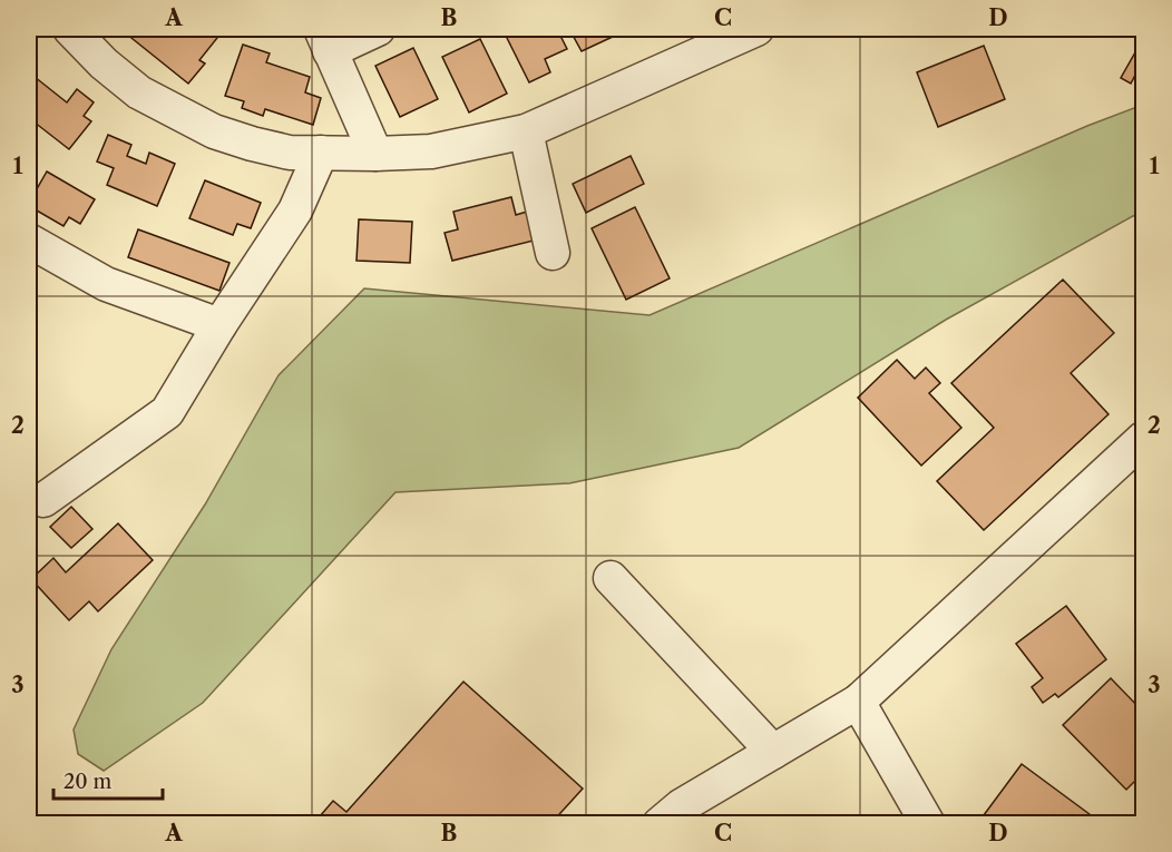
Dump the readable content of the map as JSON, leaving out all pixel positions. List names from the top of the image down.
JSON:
{
  "scale_bar": "20 m",
  "grid": {
    "columns": [
      "A",
      "B",
      "C",
      "D"
    ],
    "rows": ["1", "2", "3"]
  }
}
